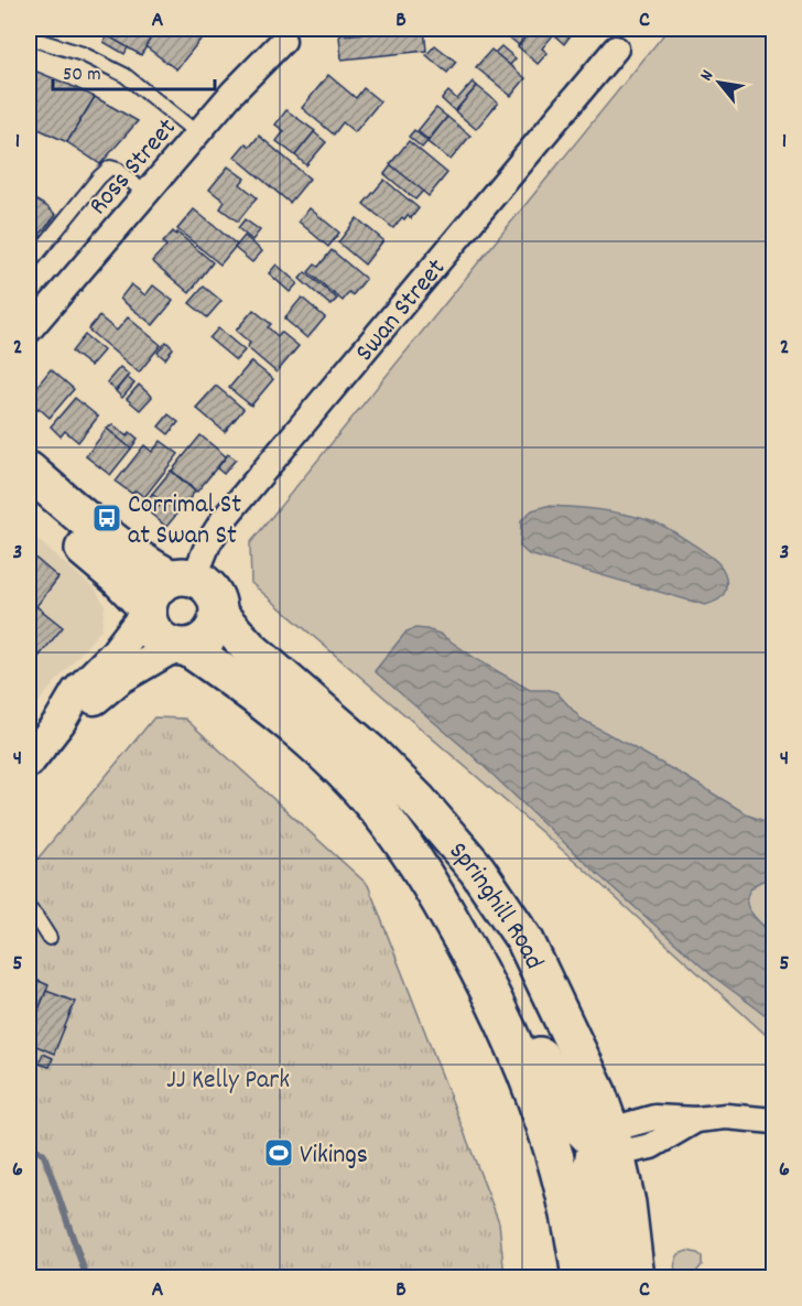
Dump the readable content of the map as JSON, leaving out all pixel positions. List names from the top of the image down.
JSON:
{
  "streets": {
    "main road": ["Springhill Road"],
    "street": ["Ross Street", "Swan Street"]
  },
  "crossings": [
    ["Swan Street", "Springhill Road"]
  ],
  "parks": ["JJ Kelly Park"],
  "places": {
    "bus stop": ["Corrimal St at Swan St"],
    "sports": ["Vikings"]
  },
  "scale_bar": "50 m",
  "north": "top left",
  "grid": {
    "columns": ["A", "B", "C"],
    "rows": [
      "1",
      "2",
      "3",
      "4",
      "5",
      "6"
    ]
  }
}
